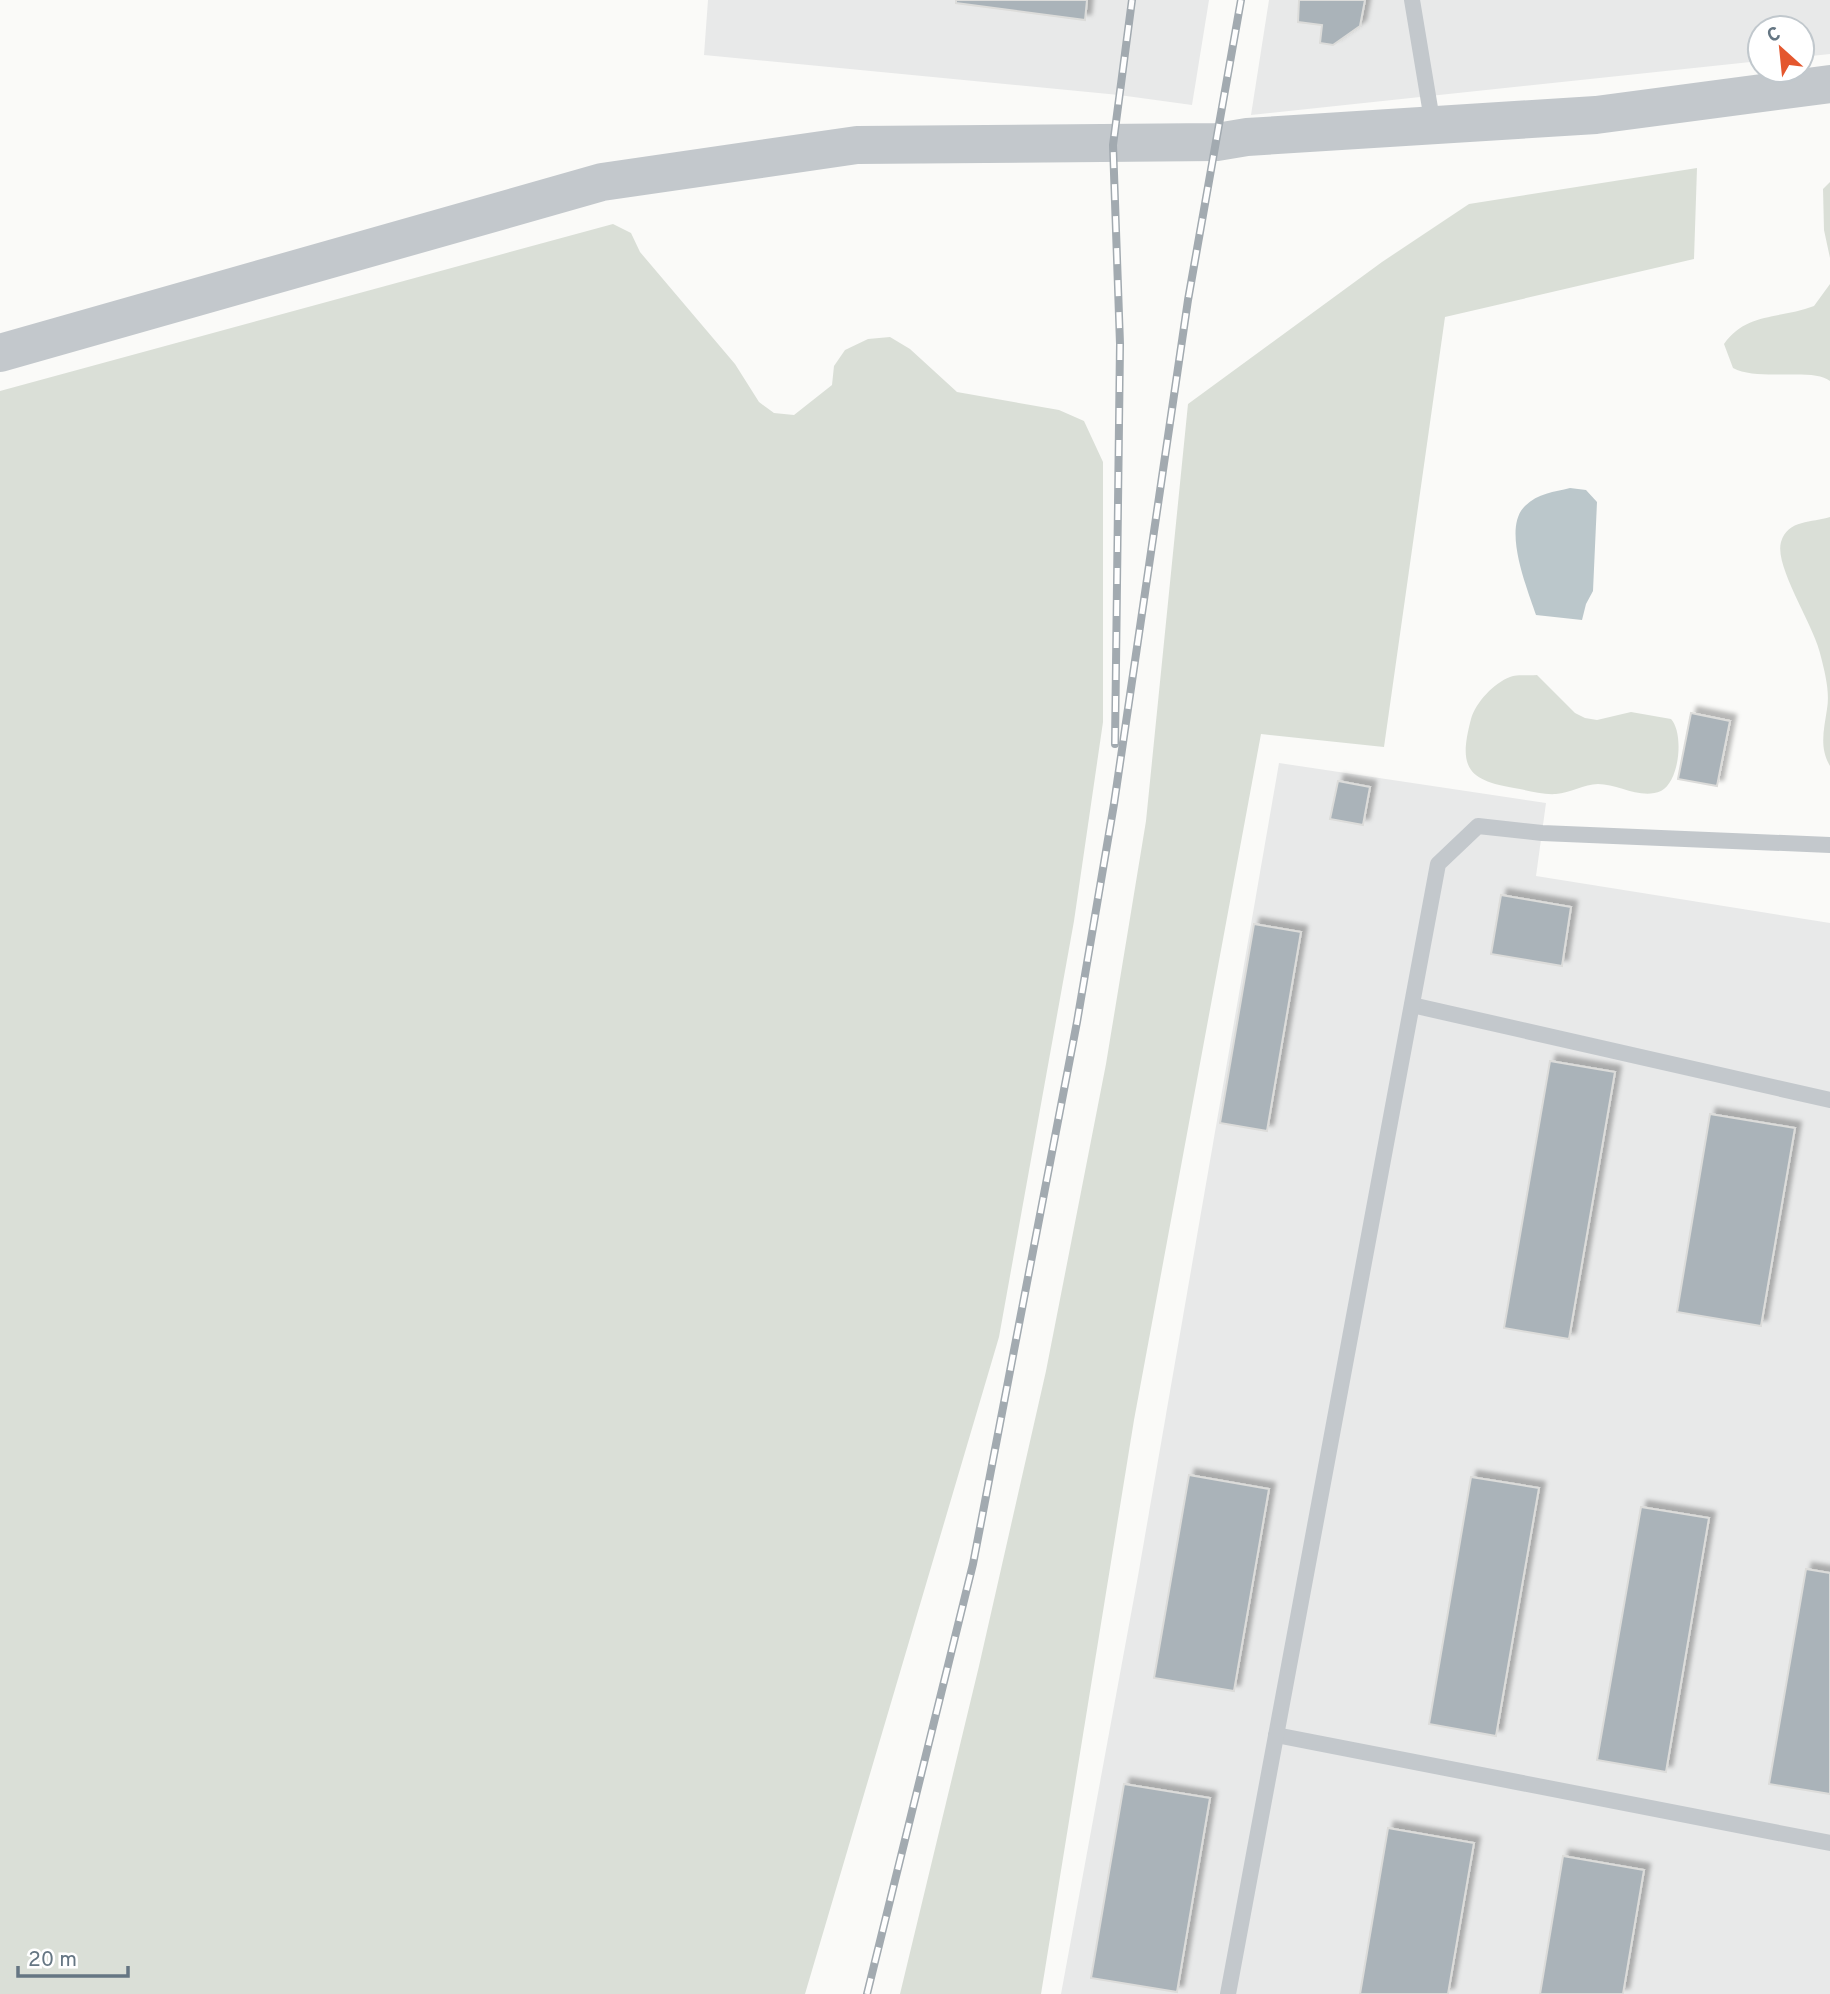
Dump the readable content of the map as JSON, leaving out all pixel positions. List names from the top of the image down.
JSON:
{
  "scale_bar": "20 m",
  "north": "top left"
}
